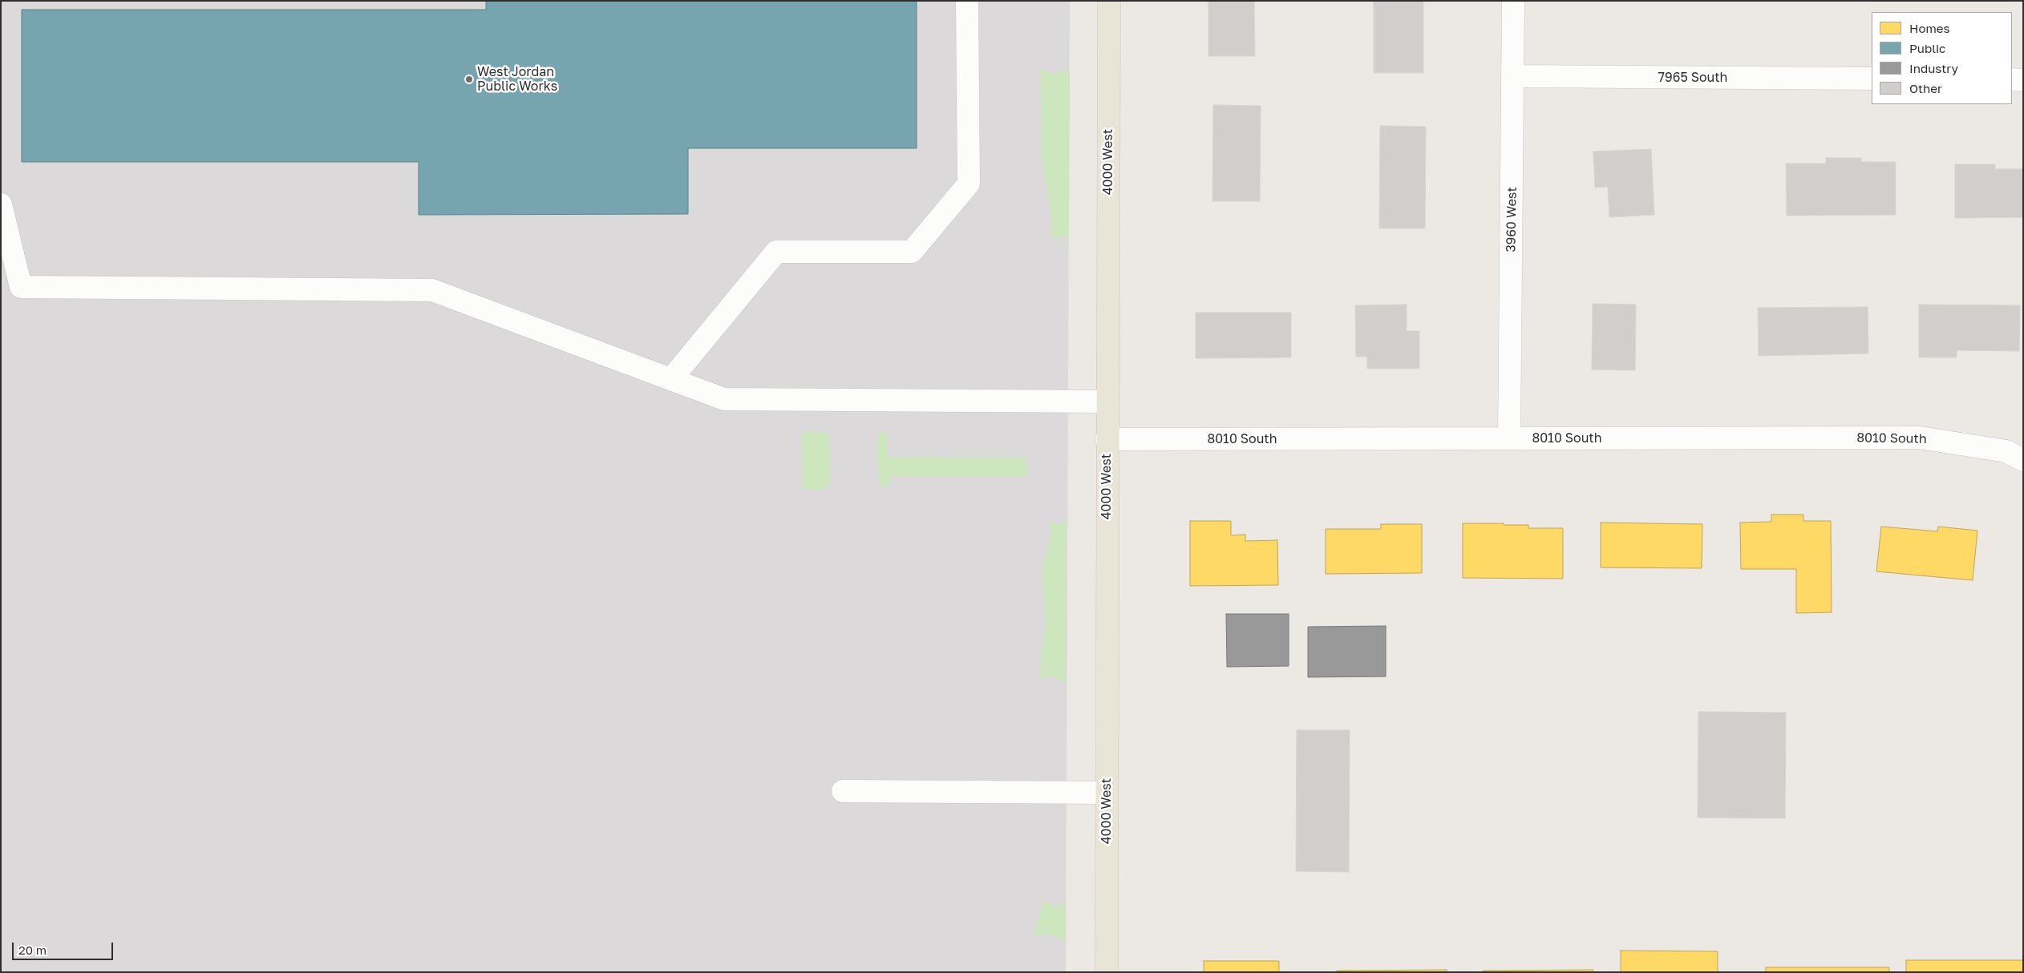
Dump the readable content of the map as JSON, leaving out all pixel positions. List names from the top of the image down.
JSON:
{
  "streets": {
    "main road": ["4000 West"],
    "street": ["7965 South", "3960 West", "8010 South"]
  },
  "crossings": [
    ["7965 South", "3960 West"],
    ["4000 West", "8010 South"],
    ["3960 West", "8010 South"]
  ],
  "places": ["West Jordan Public Works"],
  "legend": [
    "Homes",
    "Public",
    "Industry",
    "Other"
  ],
  "scale_bar": "20 m"
}
